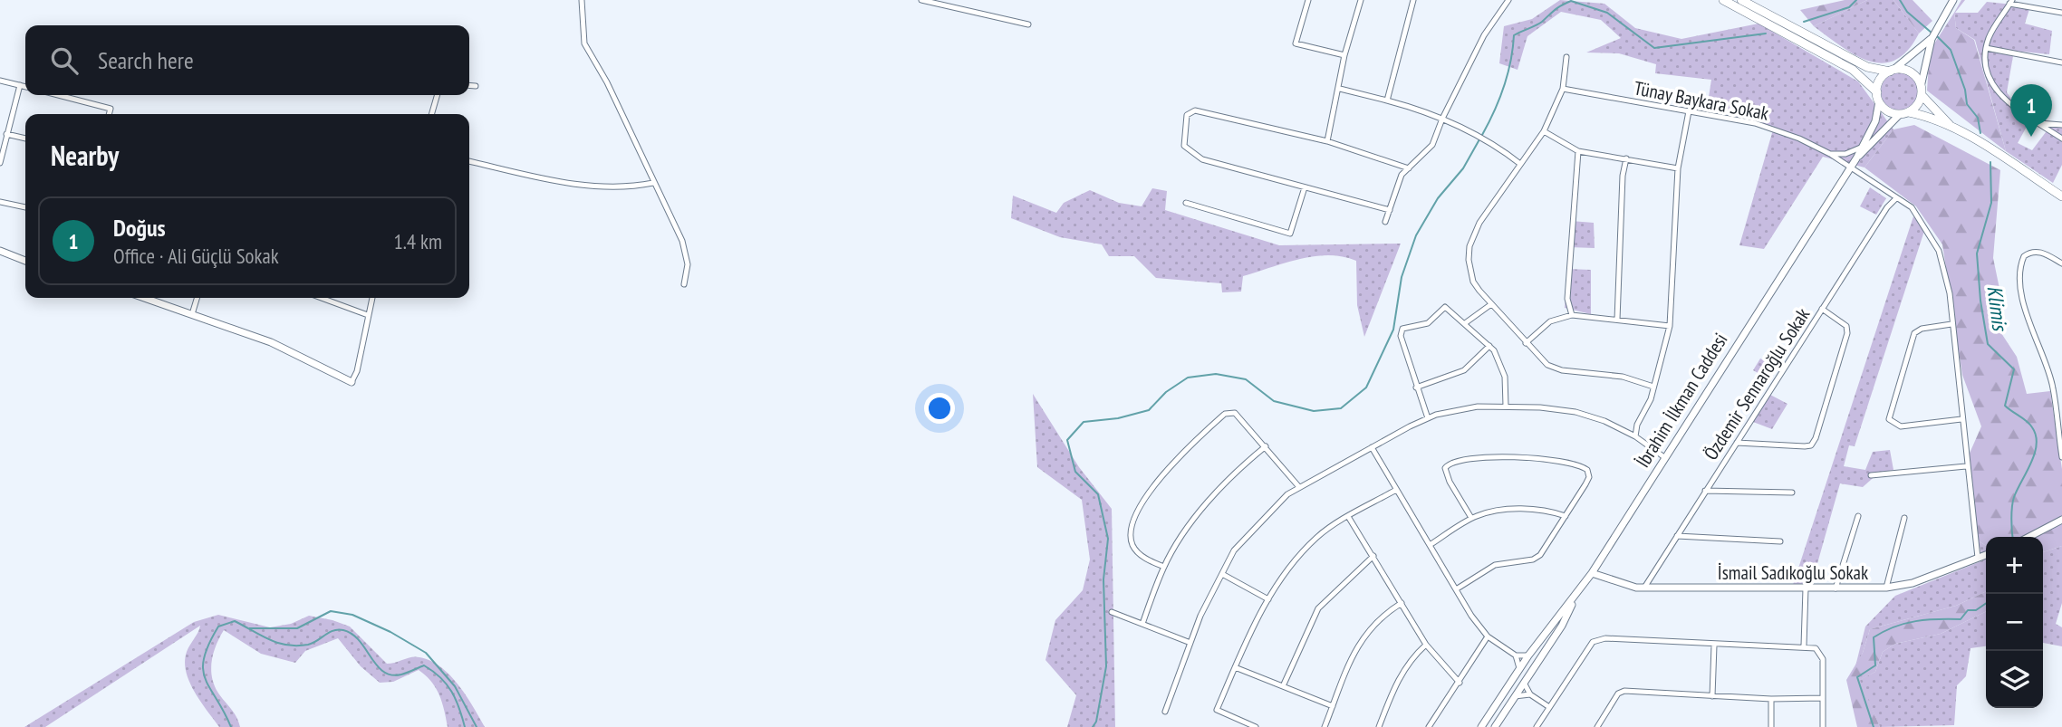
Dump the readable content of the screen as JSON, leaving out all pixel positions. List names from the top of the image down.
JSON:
{
  "streets": {
    "street": [
      "Tünay Baykara Sokak",
      "Özdemir Sennaroğlu Sokak",
      "İbrahim İlkman Caddesi",
      "İsmail Sadıkoğlu Sokak"
    ]
  },
  "crossings": [
    ["Tünay Baykara Sokak", "İbrahim İlkman Caddesi"],
    ["Özdemir Sennaroğlu Sokak", "İsmail Sadıkoğlu Sokak"],
    ["İbrahim İlkman Caddesi", "İsmail Sadıkoğlu Sokak"]
  ],
  "water": ["Klimis"],
  "page": {
    "search": "Search here",
    "pins": "1",
    "heading": "Nearby",
    "list": [
      {
        "mark": "1",
        "name": "Doğus",
        "note": "Office · Ali Güçlü Sokak",
        "value": "1.4 km"
      }
    ],
    "map_buttons": ["+", "−"]
  }
}
